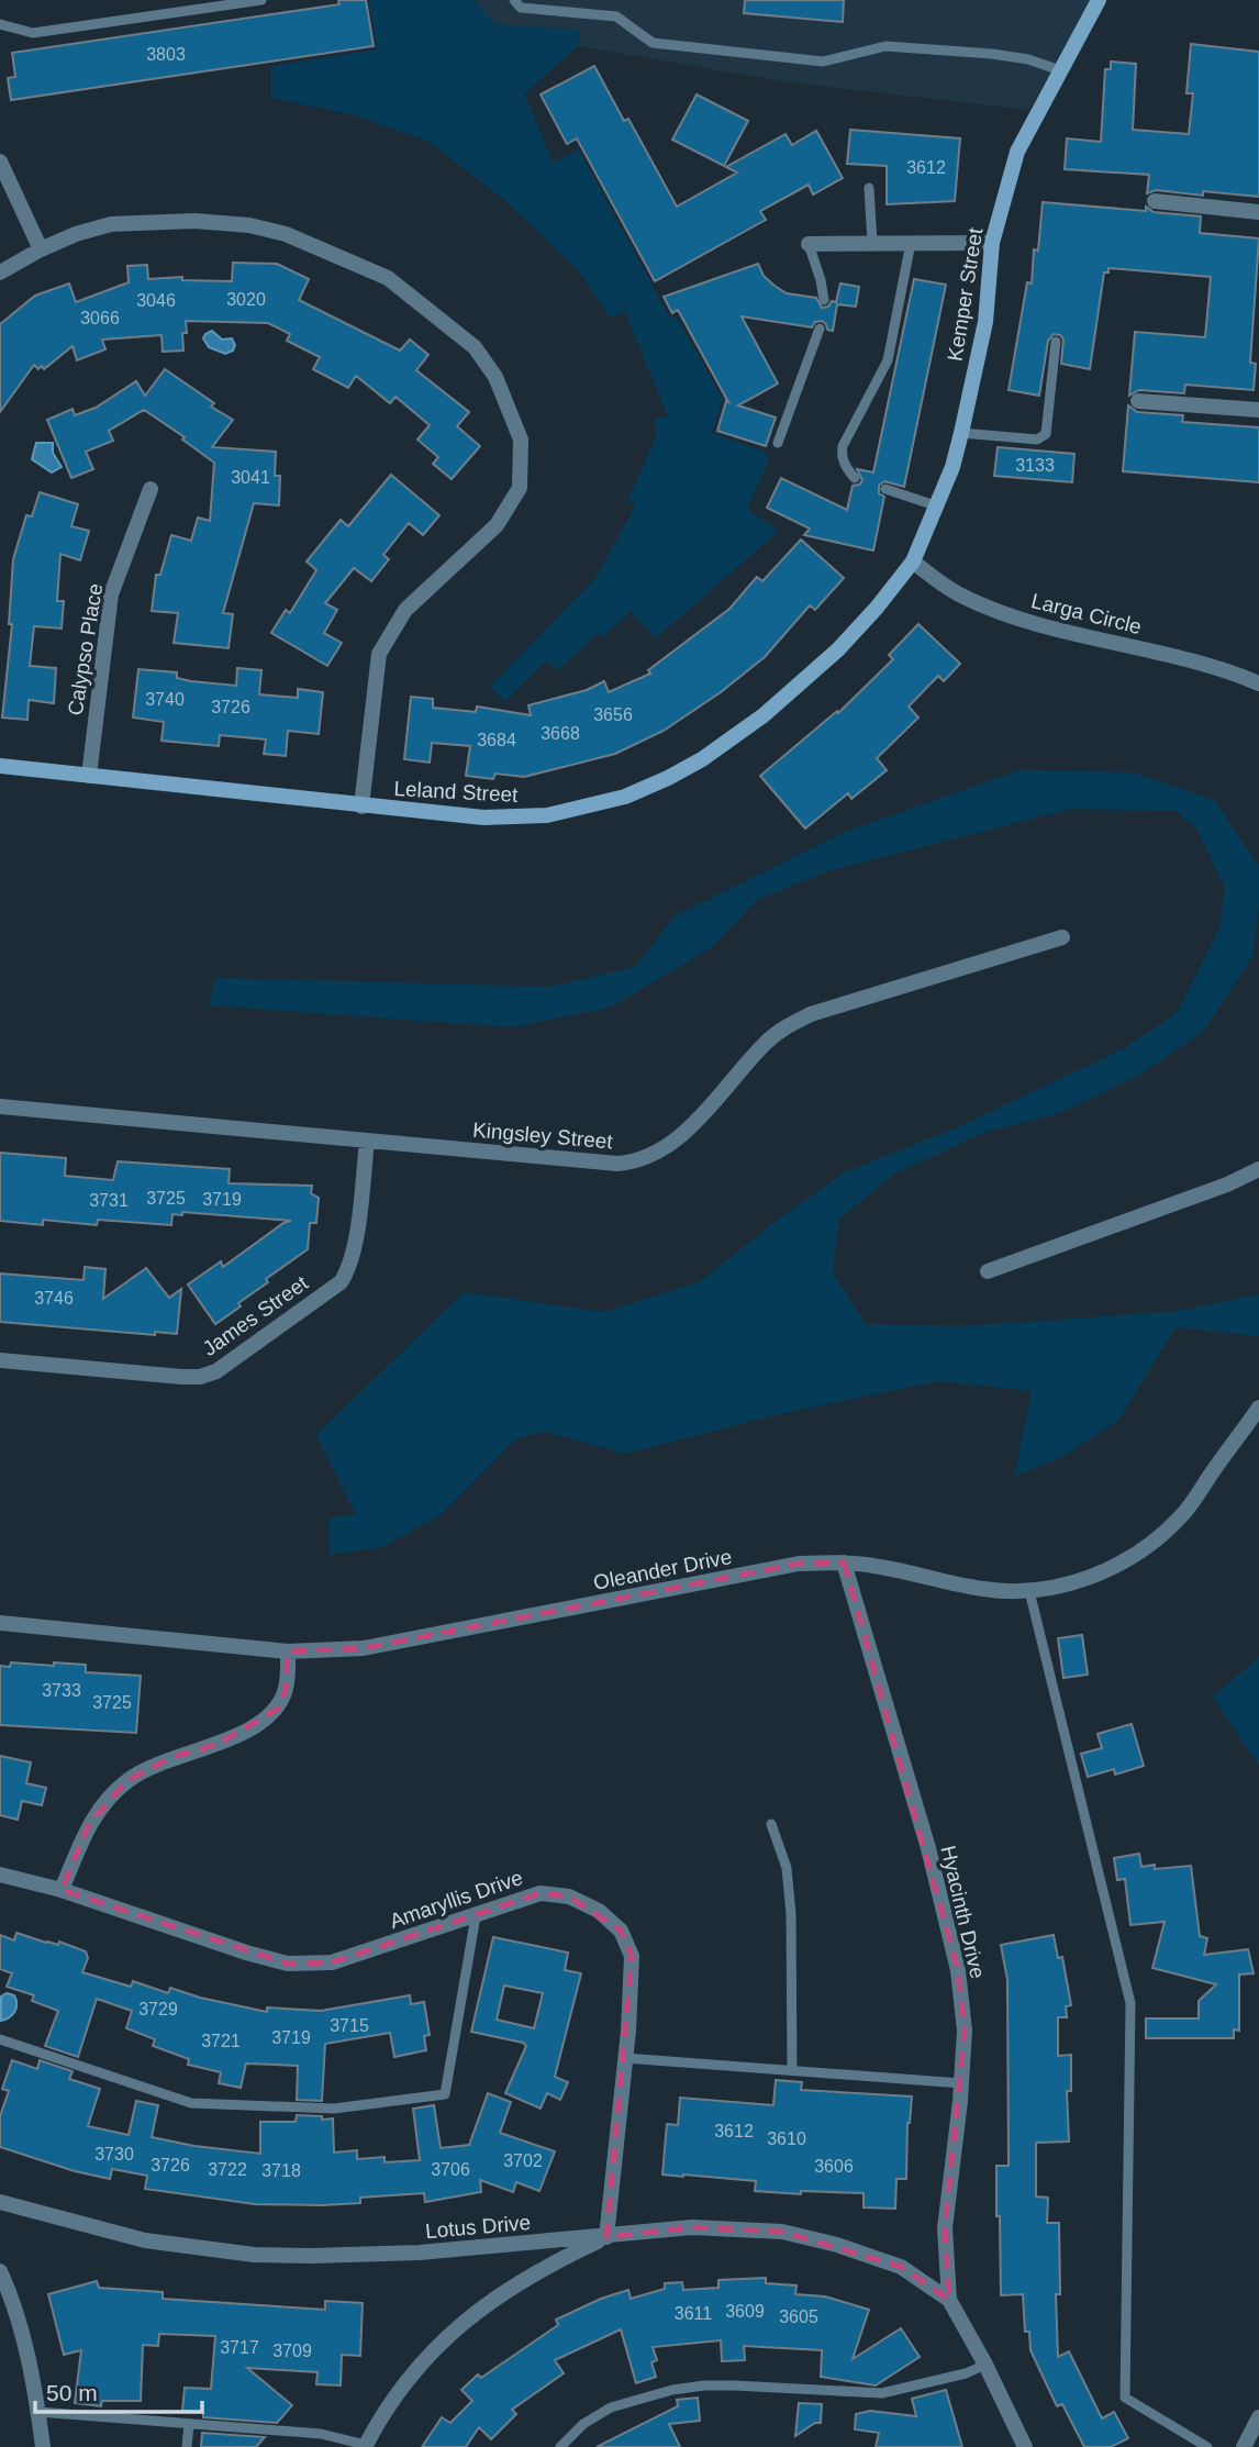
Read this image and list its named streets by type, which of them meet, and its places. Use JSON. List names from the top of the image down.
{
  "streets": {
    "street": [
      "Kemper Street",
      "Larga Circle",
      "Calypso Place",
      "Leland Street",
      "Kingsley Street",
      "James Street",
      "Oleander Drive",
      "Amaryllis Drive",
      "Hyacinth Drive",
      "Lotus Drive"
    ]
  },
  "crossings": [
    ["Kemper Street", "Larga Circle"],
    ["Kemper Street", "Leland Street"],
    ["Larga Circle", "Leland Street"],
    ["Calypso Place", "Leland Street"],
    ["Kingsley Street", "James Street"],
    ["Oleander Drive", "Hyacinth Drive"],
    ["Amaryllis Drive", "Lotus Drive"],
    ["Hyacinth Drive", "Lotus Drive"]
  ],
  "house_numbers": [
    "3803",
    "3612",
    "3020",
    "3046",
    "3066",
    "3133",
    "3041",
    "3740",
    "3726",
    "3656",
    "3668",
    "3684",
    "3725",
    "3719",
    "3731",
    "3746",
    "3733",
    "3725",
    "3729",
    "3715",
    "3719",
    "3721",
    "3612",
    "3610",
    "3730",
    "3702",
    "3726",
    "3606",
    "3722",
    "3706",
    "3718",
    "3609",
    "3611",
    "3605",
    "3717",
    "3709"
  ],
  "scale_bar": "50 m"
}
